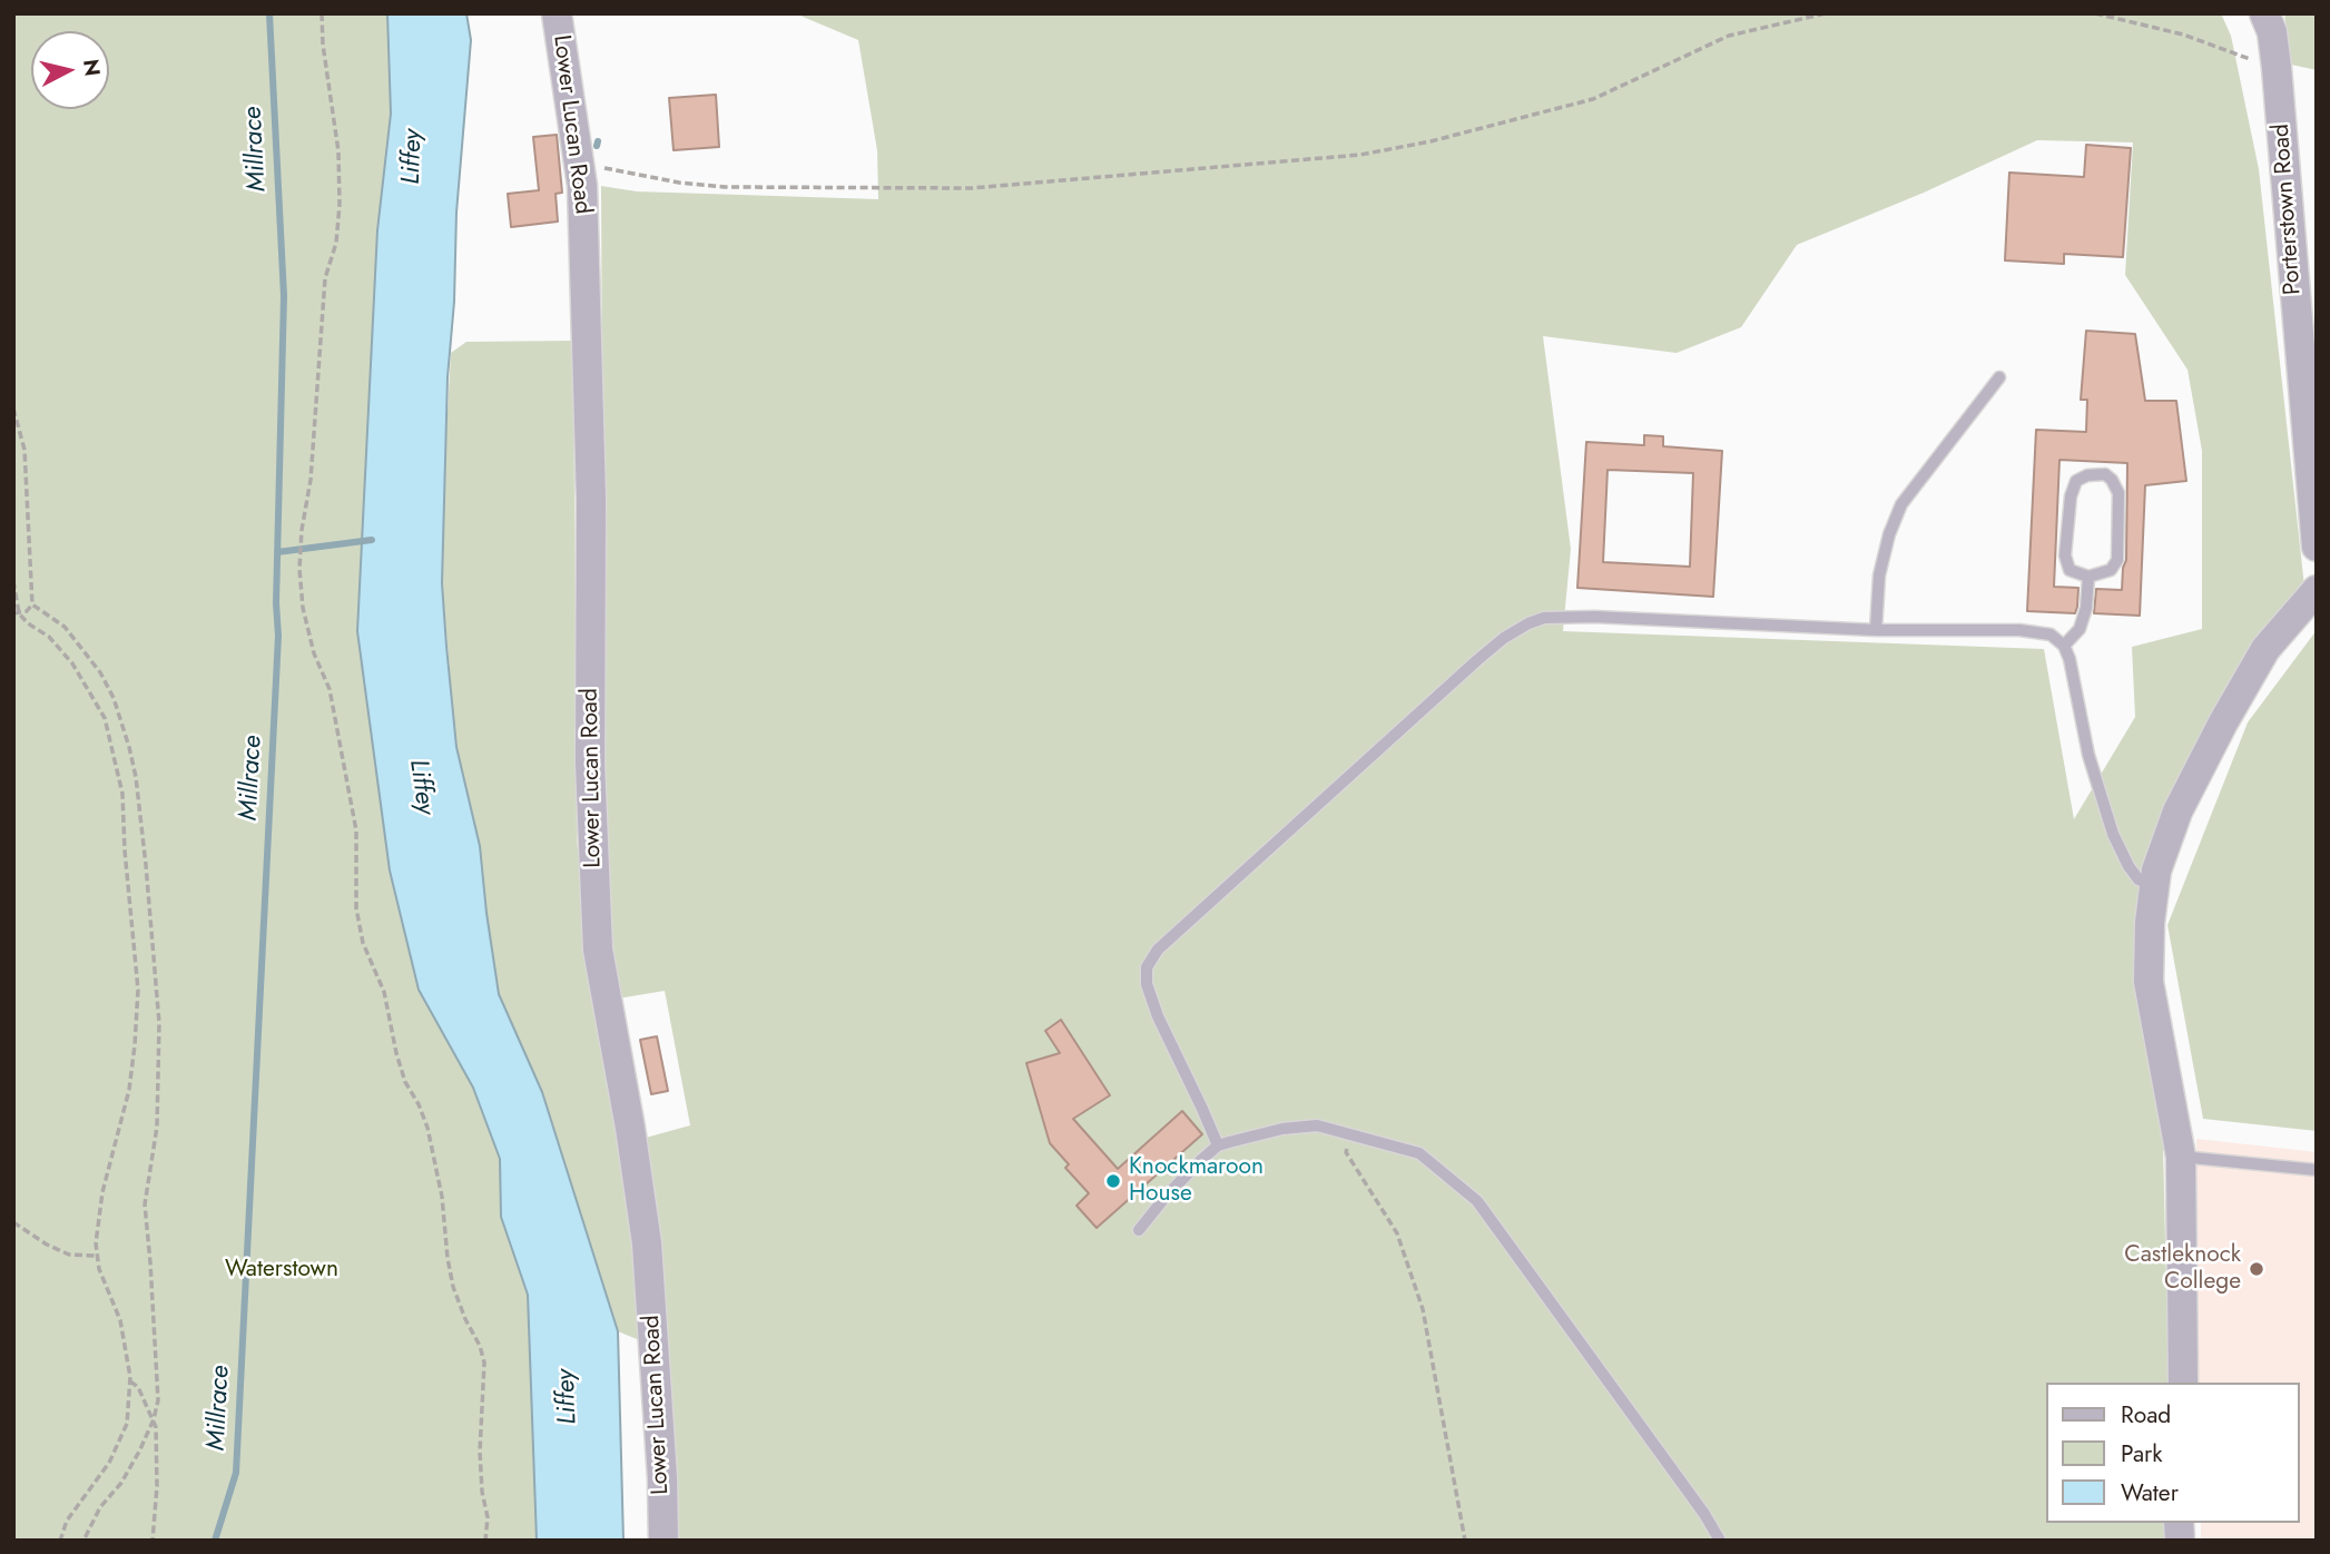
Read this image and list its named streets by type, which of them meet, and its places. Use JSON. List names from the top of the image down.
{
  "streets": {
    "street": ["Lower Lucan Road", "Porterstown Road"]
  },
  "water": ["Millrace", "Liffey"],
  "parks": ["Waterstown"],
  "places": ["Knockmaroon House", "Castleknock College"],
  "legend": ["Road", "Park", "Water"],
  "north": "right"
}
